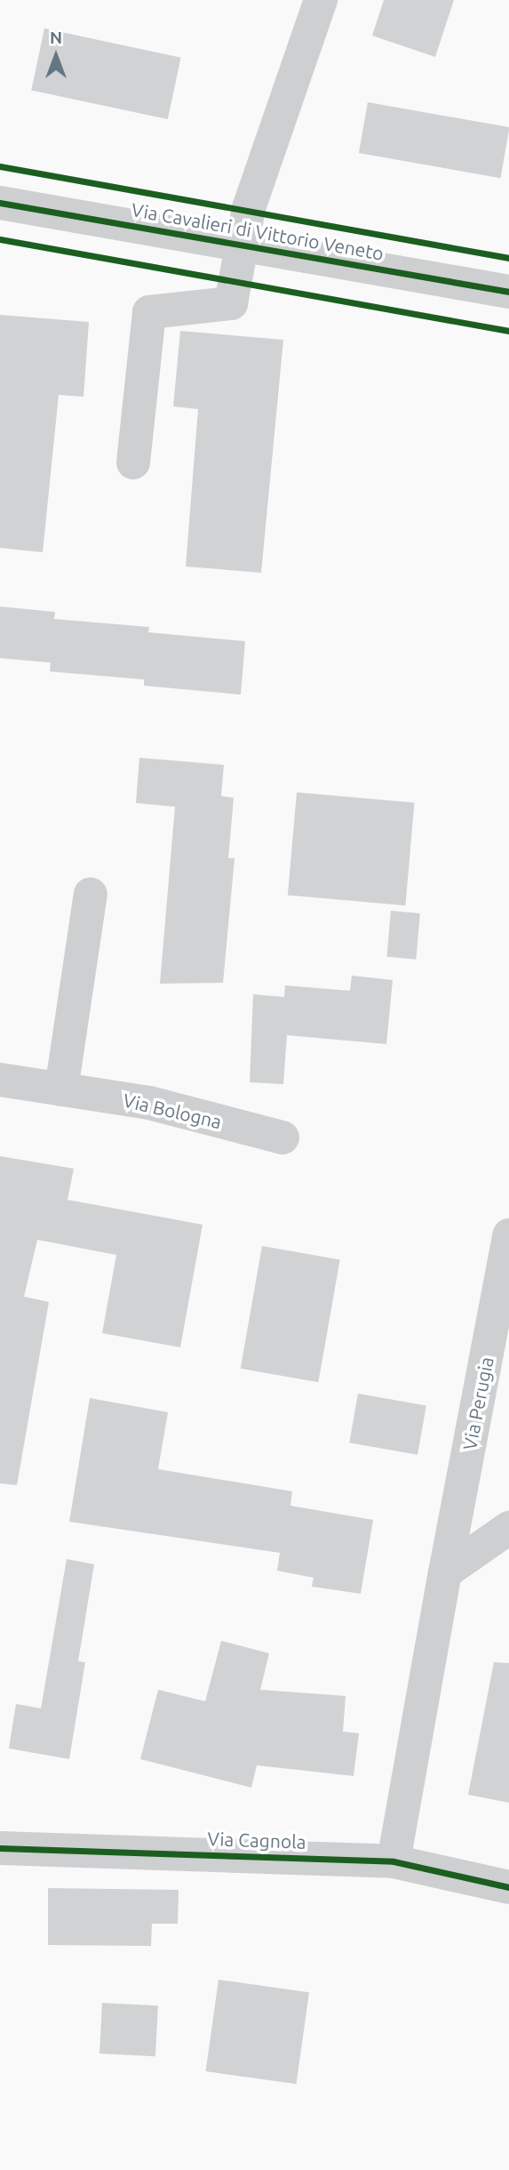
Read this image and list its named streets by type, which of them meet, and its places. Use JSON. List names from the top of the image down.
{
  "streets": {
    "street": [
      "Via Cavalieri di Vittorio Veneto",
      "Via Bologna",
      "Via Perugia",
      "Via Cagnola"
    ]
  },
  "crossings": [
    ["Via Perugia", "Via Cagnola"]
  ],
  "north": "top"
}
